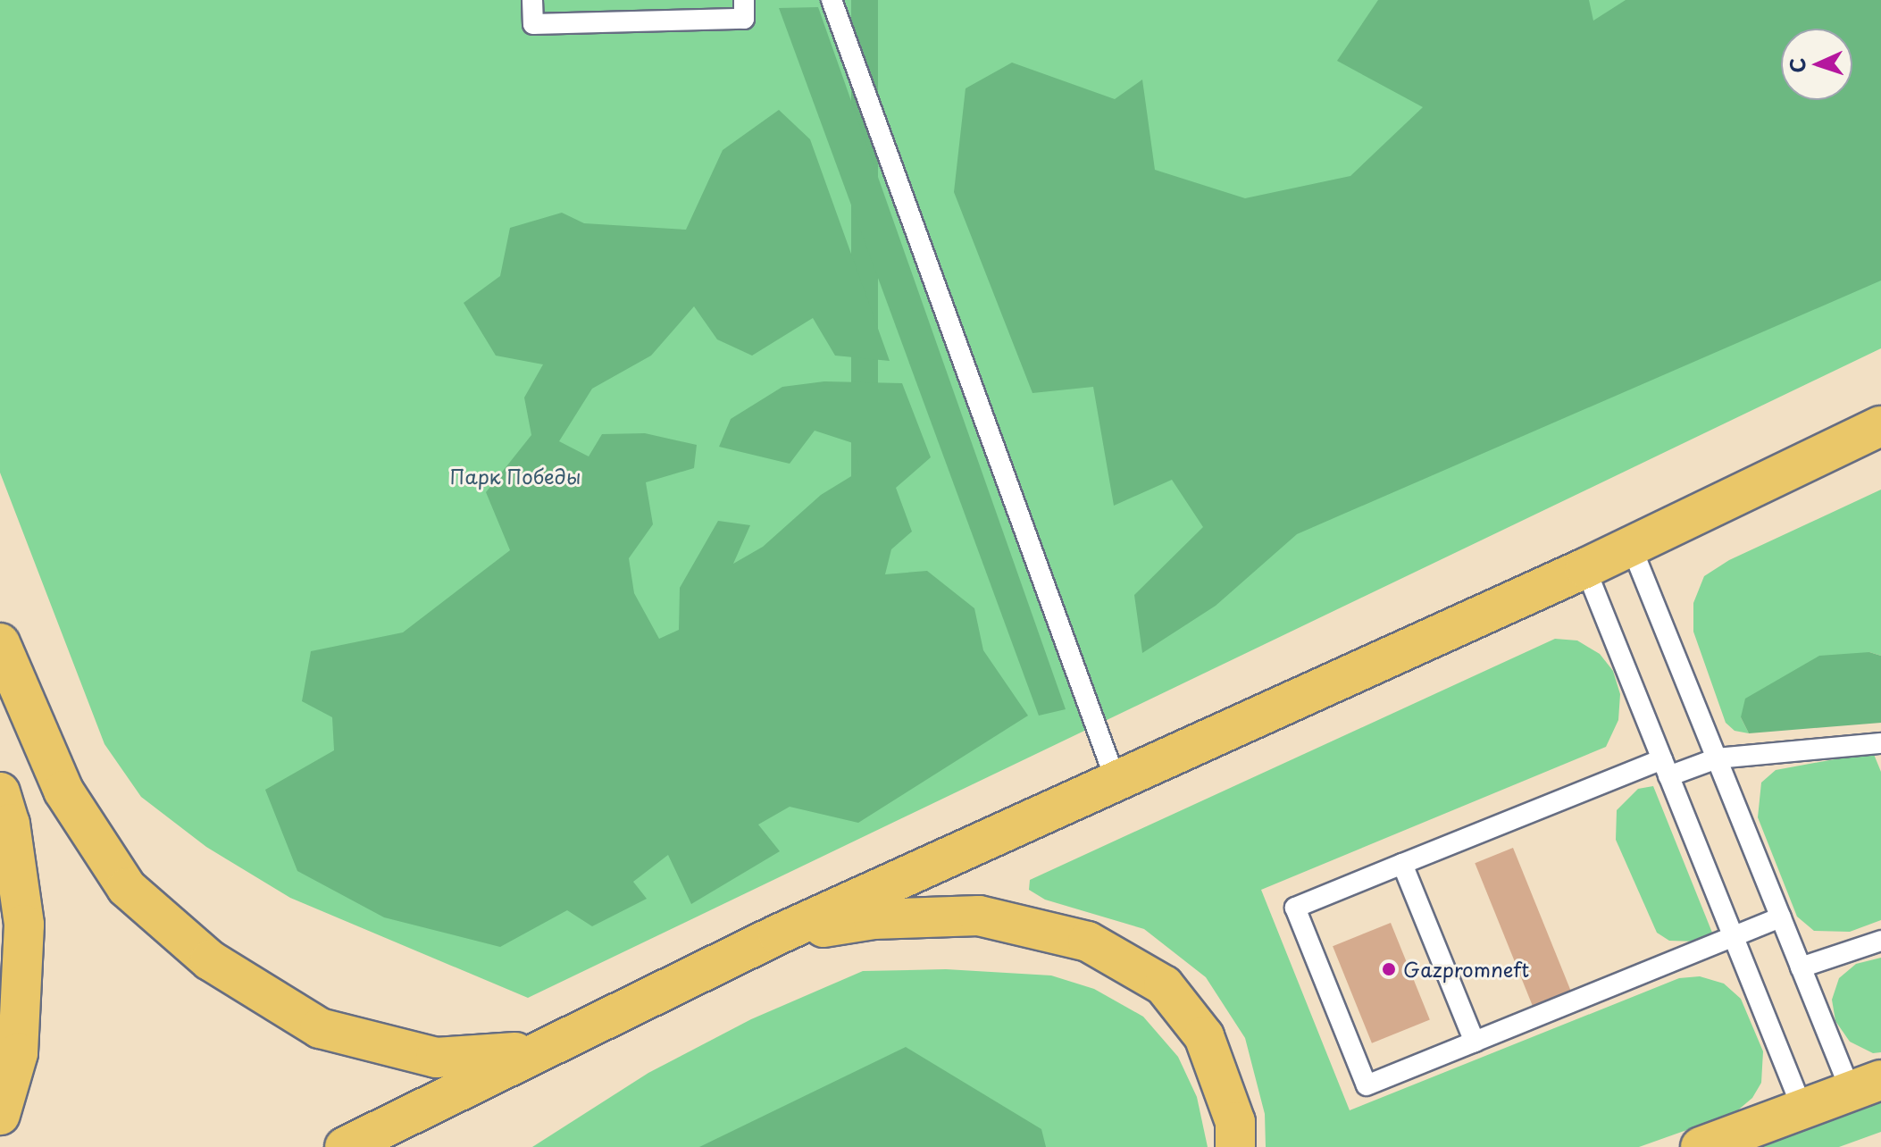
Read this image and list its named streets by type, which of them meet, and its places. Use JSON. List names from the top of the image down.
{
  "parks": ["Парк Победы"],
  "places": ["Gazpromneft"],
  "north": "left"
}
